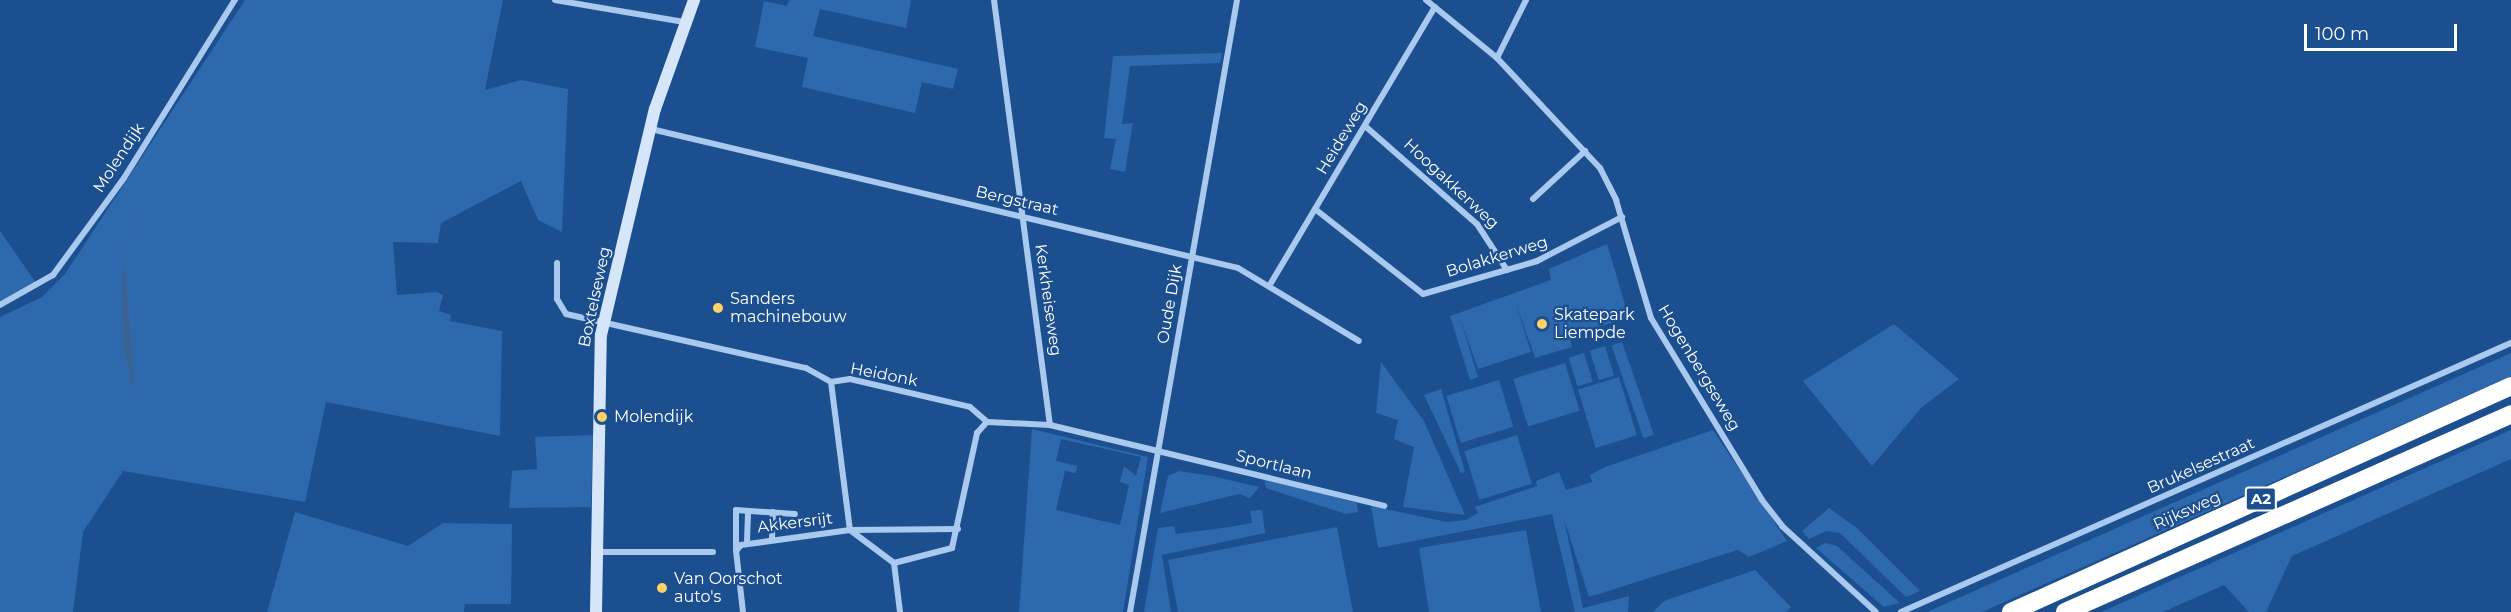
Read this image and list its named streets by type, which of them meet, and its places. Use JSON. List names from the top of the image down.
{
  "streets": {
    "highway": ["A2", "Rijksweg"],
    "street": [
      "Heideweg",
      "Molendijk",
      "Hoogakkerweg",
      "Bergstraat",
      "Bolakkerweg",
      "Boxtelseweg",
      "Kerkheiseweg",
      "Oude Dijk",
      "Hogenbergseweg",
      "Heidonk",
      "Sportlaan",
      "Brukelsestraat",
      "Akkersrijt"
    ]
  },
  "crossings": [
    ["Heideweg", "Hoogakkerweg"],
    ["Heideweg", "Bergstraat"],
    ["Heideweg", "Bolakkerweg"],
    ["Heideweg", "Hogenbergseweg"],
    ["Hoogakkerweg", "Bolakkerweg"],
    ["Bergstraat", "Boxtelseweg"],
    ["Bergstraat", "Kerkheiseweg"],
    ["Bergstraat", "Oude Dijk"],
    ["Bolakkerweg", "Hogenbergseweg"],
    ["Boxtelseweg", "Heidonk"],
    ["Oude Dijk", "Sportlaan"]
  ],
  "places": [
    "Sanders machinebouw",
    "Skatepark Liempde",
    "Molendijk",
    "Van Oorschot auto's"
  ],
  "scale_bar": "100 m"
}
